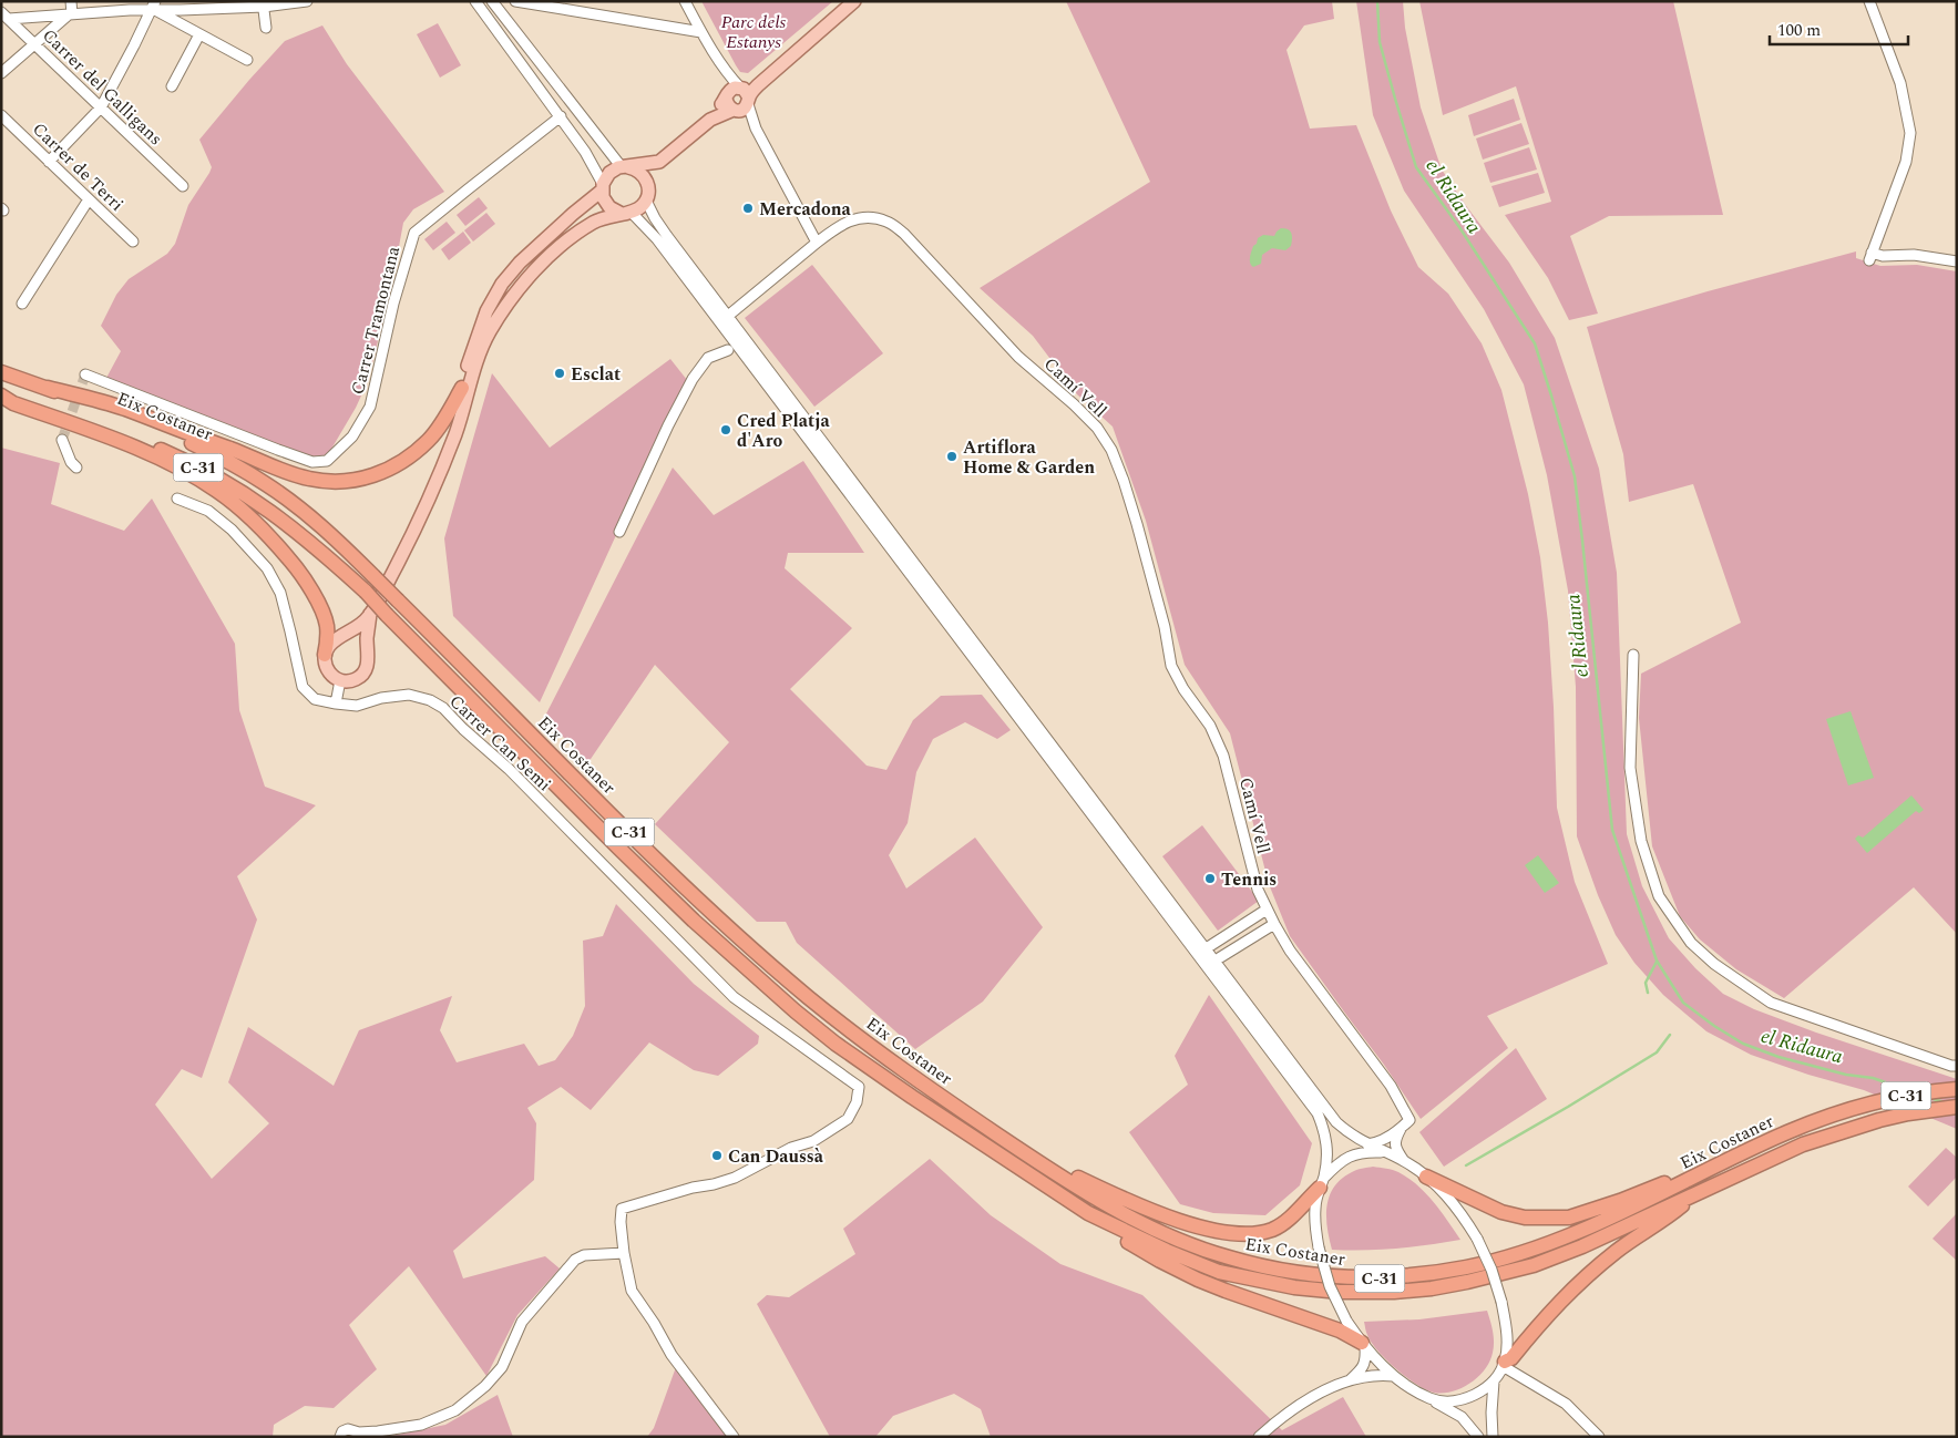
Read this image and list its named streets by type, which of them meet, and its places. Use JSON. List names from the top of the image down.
{
  "streets": {
    "highway": ["Eix Costaner", "C-31"],
    "street": [
      "Carrer del Galligans",
      "Carrer de Terri",
      "Carrer Tramontana",
      "Camí Vell",
      "Carrer Can Semi"
    ]
  },
  "crossings": [
    ["Eix Costaner", "C-31"]
  ],
  "water": ["el Ridaura"],
  "parks": ["Parc dels Estanys"],
  "places": [
    "Mercadona",
    "Esclat",
    "Cred Platja d'Aro",
    "Artiflora Home & Garden",
    "Tennis",
    "Can Daussà"
  ],
  "scale_bar": "100 m"
}
